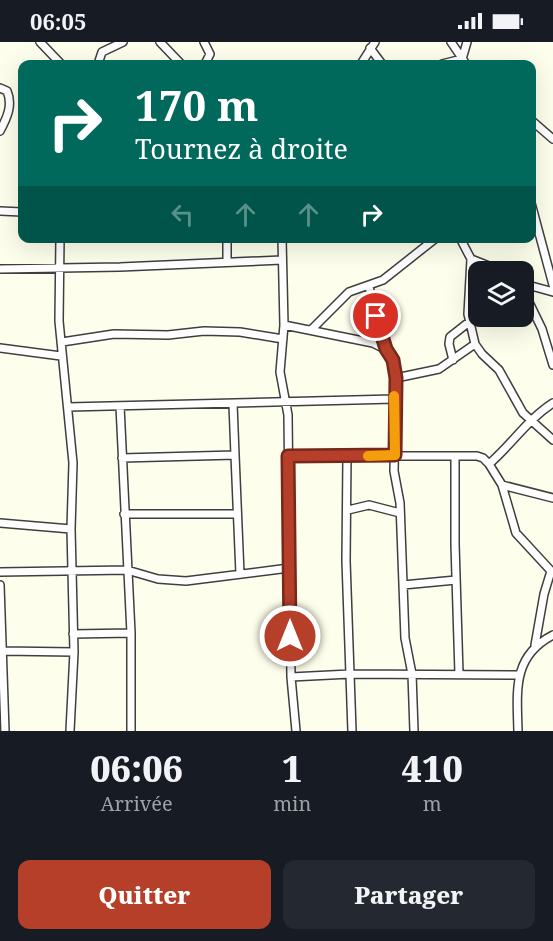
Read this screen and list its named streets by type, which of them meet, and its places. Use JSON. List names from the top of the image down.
{
  "page": {
    "status": "06:05",
    "turn": ["170 m", "Tournez à droite"],
    "eta": [
      "06:06",
      "Arrivée",
      "1",
      "min",
      "410",
      "m"
    ],
    "buttons": ["Quitter", "Partager"]
  }
}
